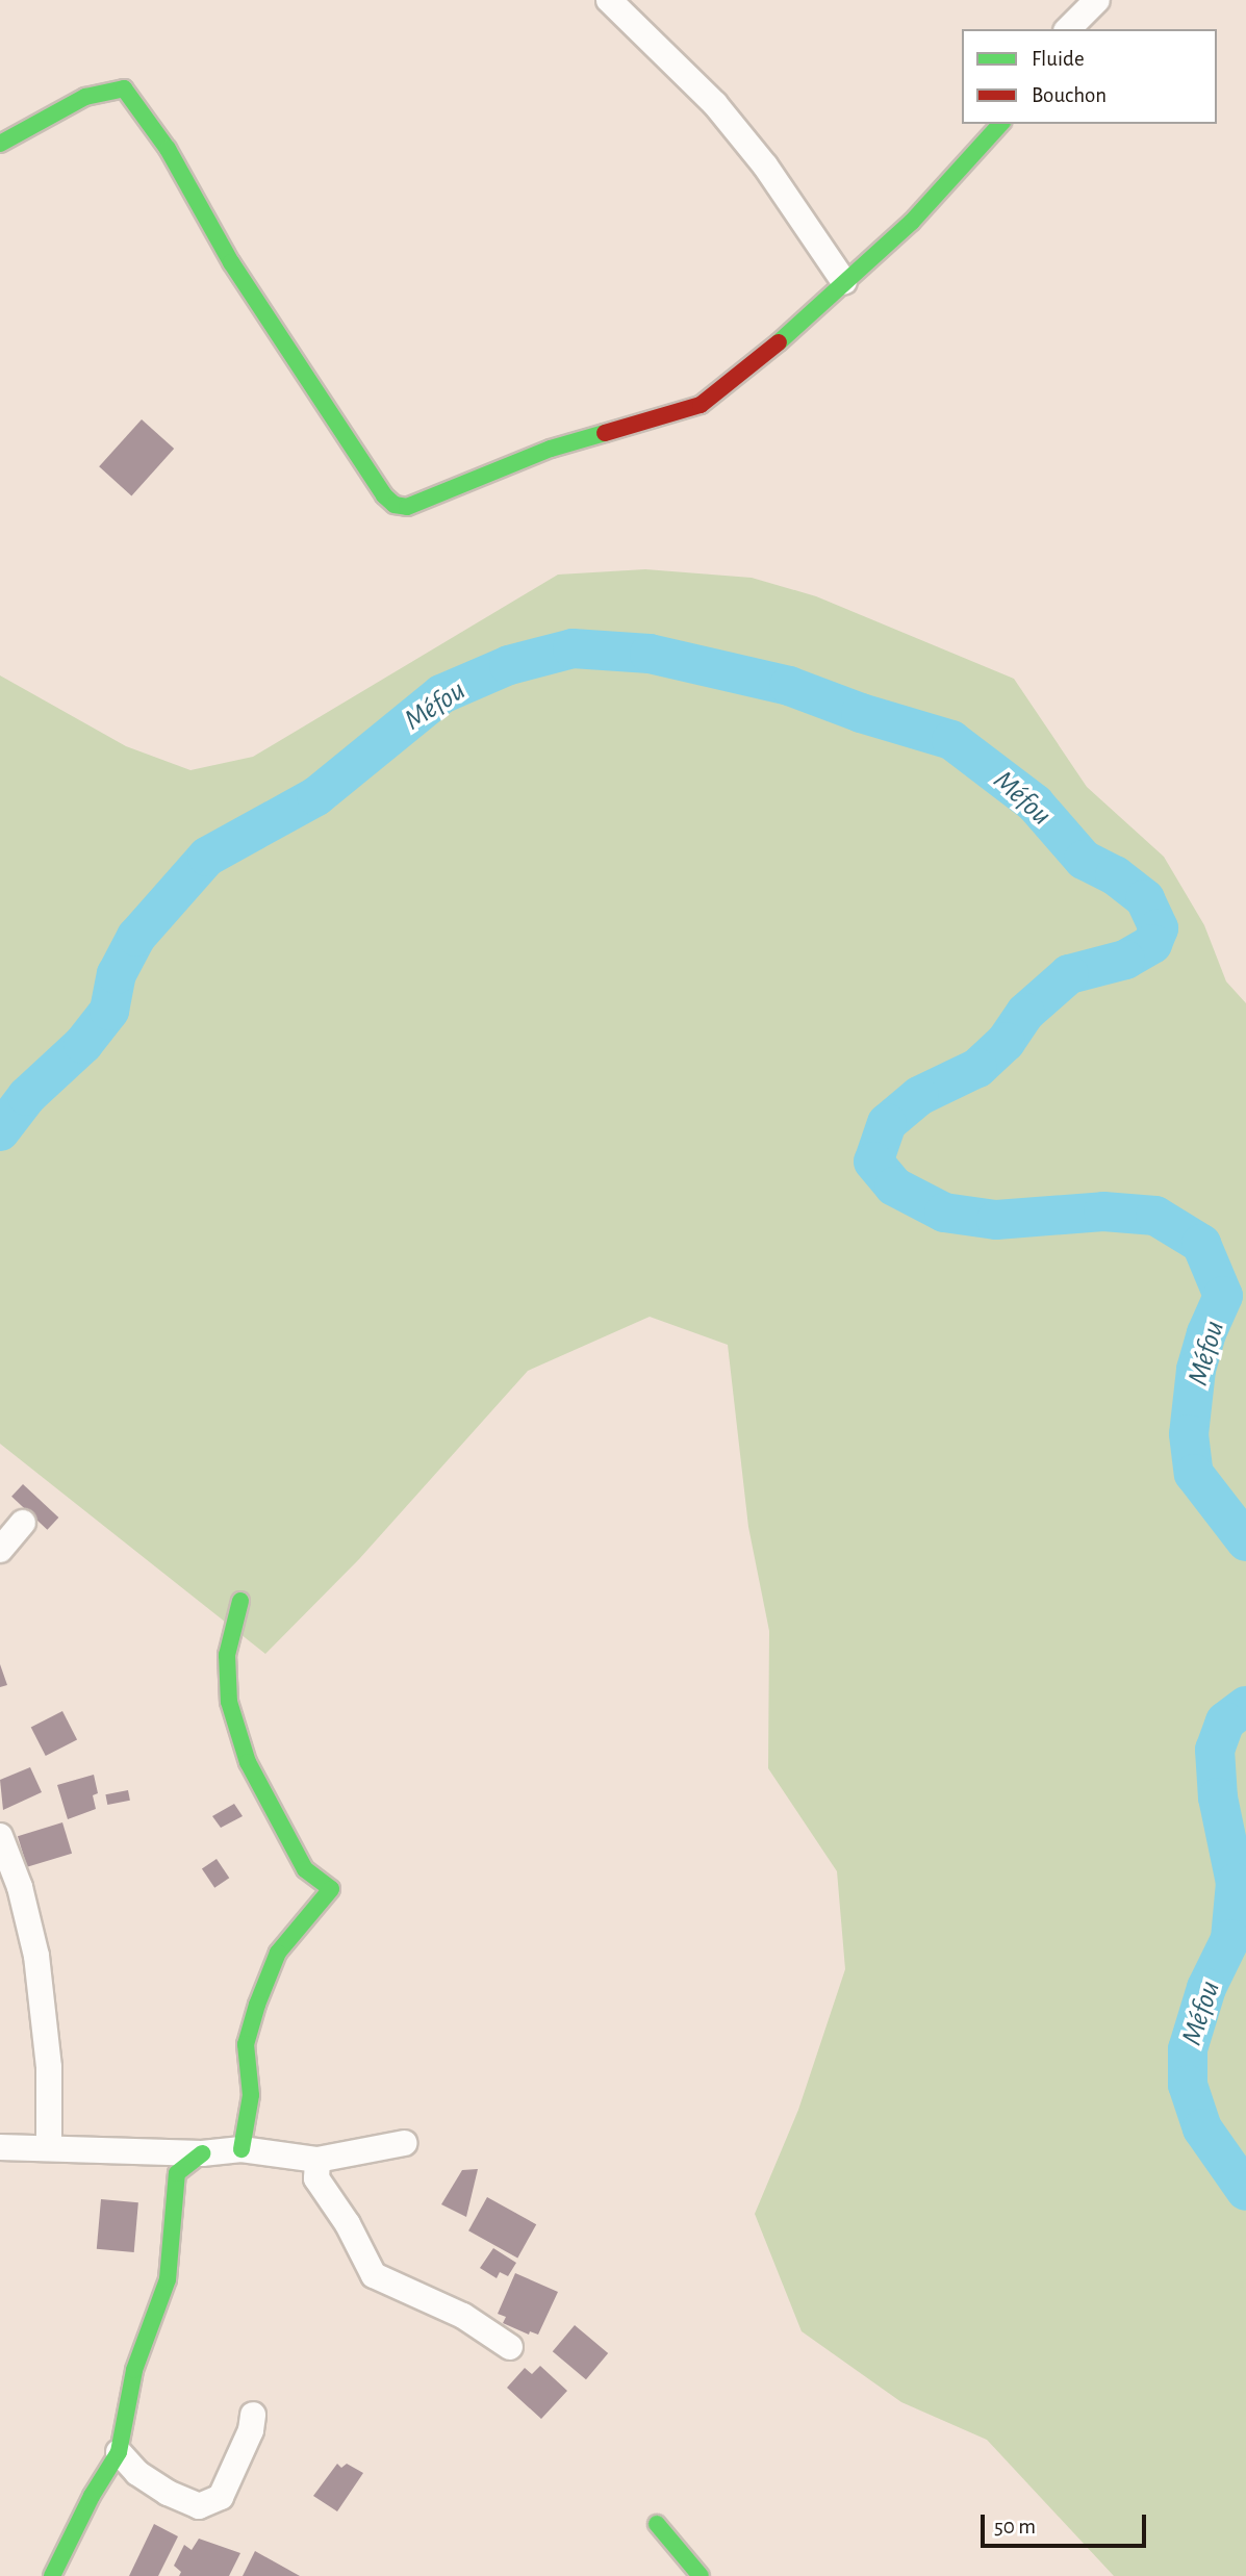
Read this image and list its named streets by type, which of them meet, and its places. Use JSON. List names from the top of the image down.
{
  "water": ["Méfou"],
  "legend": ["Fluide", "Bouchon"],
  "scale_bar": "50 m"
}
